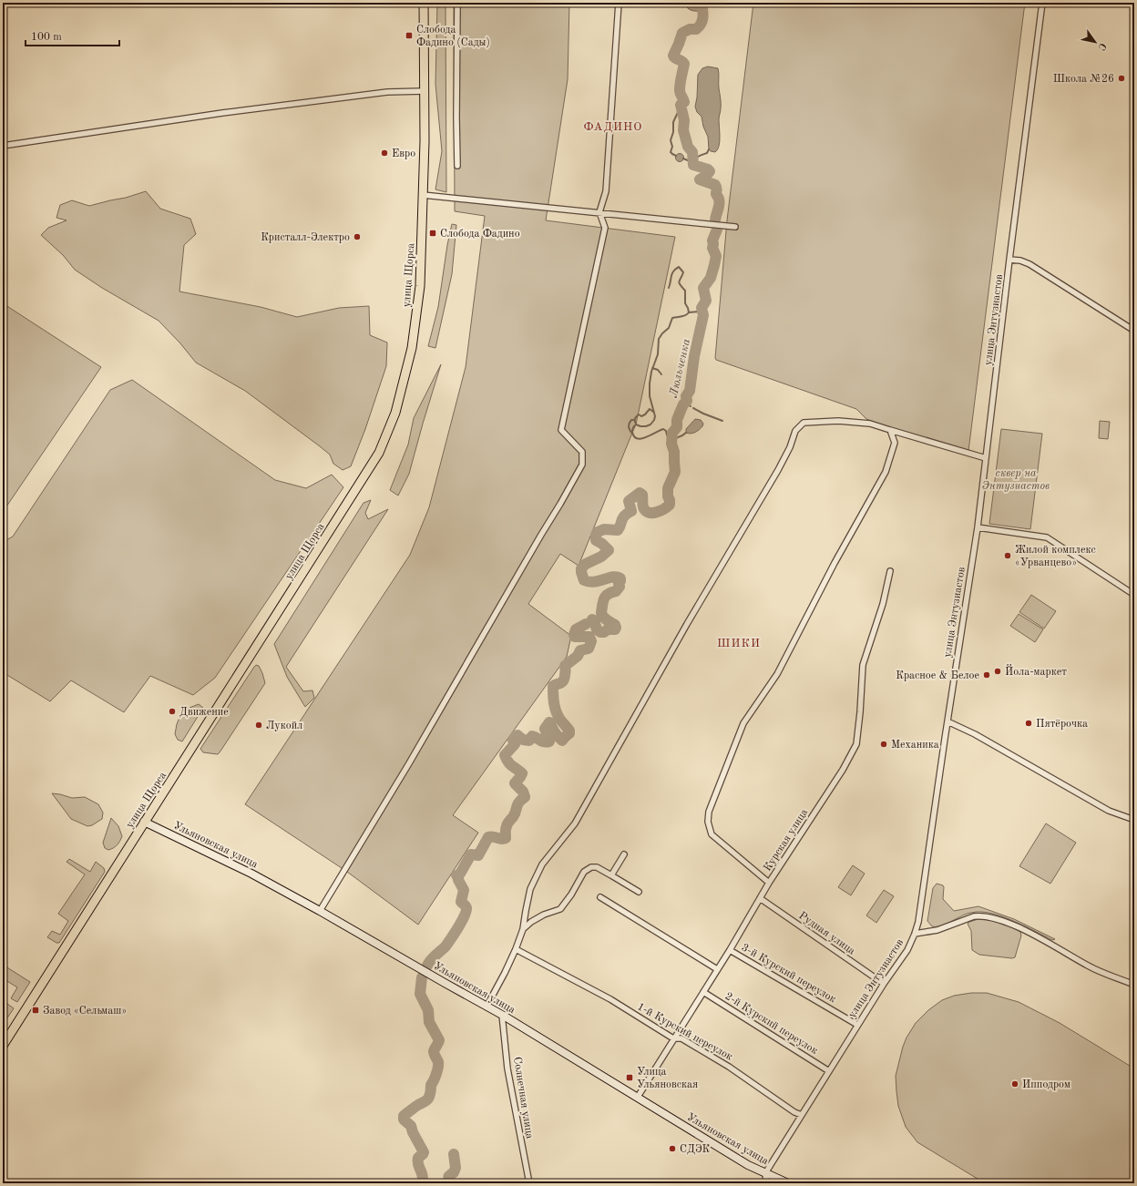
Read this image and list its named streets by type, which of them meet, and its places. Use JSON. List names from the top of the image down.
{
  "streets": {
    "main road": ["улица Щорса", "Ульяновская улица"],
    "street": [
      "улица Энтузиастов",
      "Курская улица",
      "Рудная улица",
      "3-й Курский переулок",
      "2-й Курский переулок",
      "1-й Курский переулок",
      "Солнечная улица"
    ]
  },
  "crossings": [
    ["улица Щорса", "Ульяновская улица"],
    ["улица Энтузиастов", "Ульяновская улица"],
    ["улица Энтузиастов", "Рудная улица"],
    ["улица Энтузиастов", "3-й Курский переулок"],
    ["улица Энтузиастов", "2-й Курский переулок"],
    ["улица Энтузиастов", "1-й Курский переулок"],
    ["Курская улица", "Ульяновская улица"],
    ["Курская улица", "Рудная улица"],
    ["Курская улица", "3-й Курский переулок"],
    ["Курская улица", "2-й Курский переулок"],
    ["Курская улица", "1-й Курский переулок"],
    ["Ульяновская улица", "Солнечная улица"]
  ],
  "districts": ["ФАДИНО", "ШИКИ"],
  "water": ["Люльченка"],
  "parks": ["сквер на Энтузиастов"],
  "places": {
    "transit": [
      "Слобода Фадино (Сады)",
      "Слобода Фадино",
      "Завод «Сельмаш»",
      "Улица Ульяновская"
    ],
    "other": [
      "Школа №26",
      "Евро",
      "Кристалл-Электро",
      "Жилой комплекс «Урванцево»",
      "Йола-маркет",
      "Красное & Белое",
      "Движение",
      "Пятёрочка",
      "Лукойл",
      "Механика",
      "Ипподром",
      "СДЭК"
    ]
  },
  "scale_bar": "100 m",
  "north": "bottom right"
}
